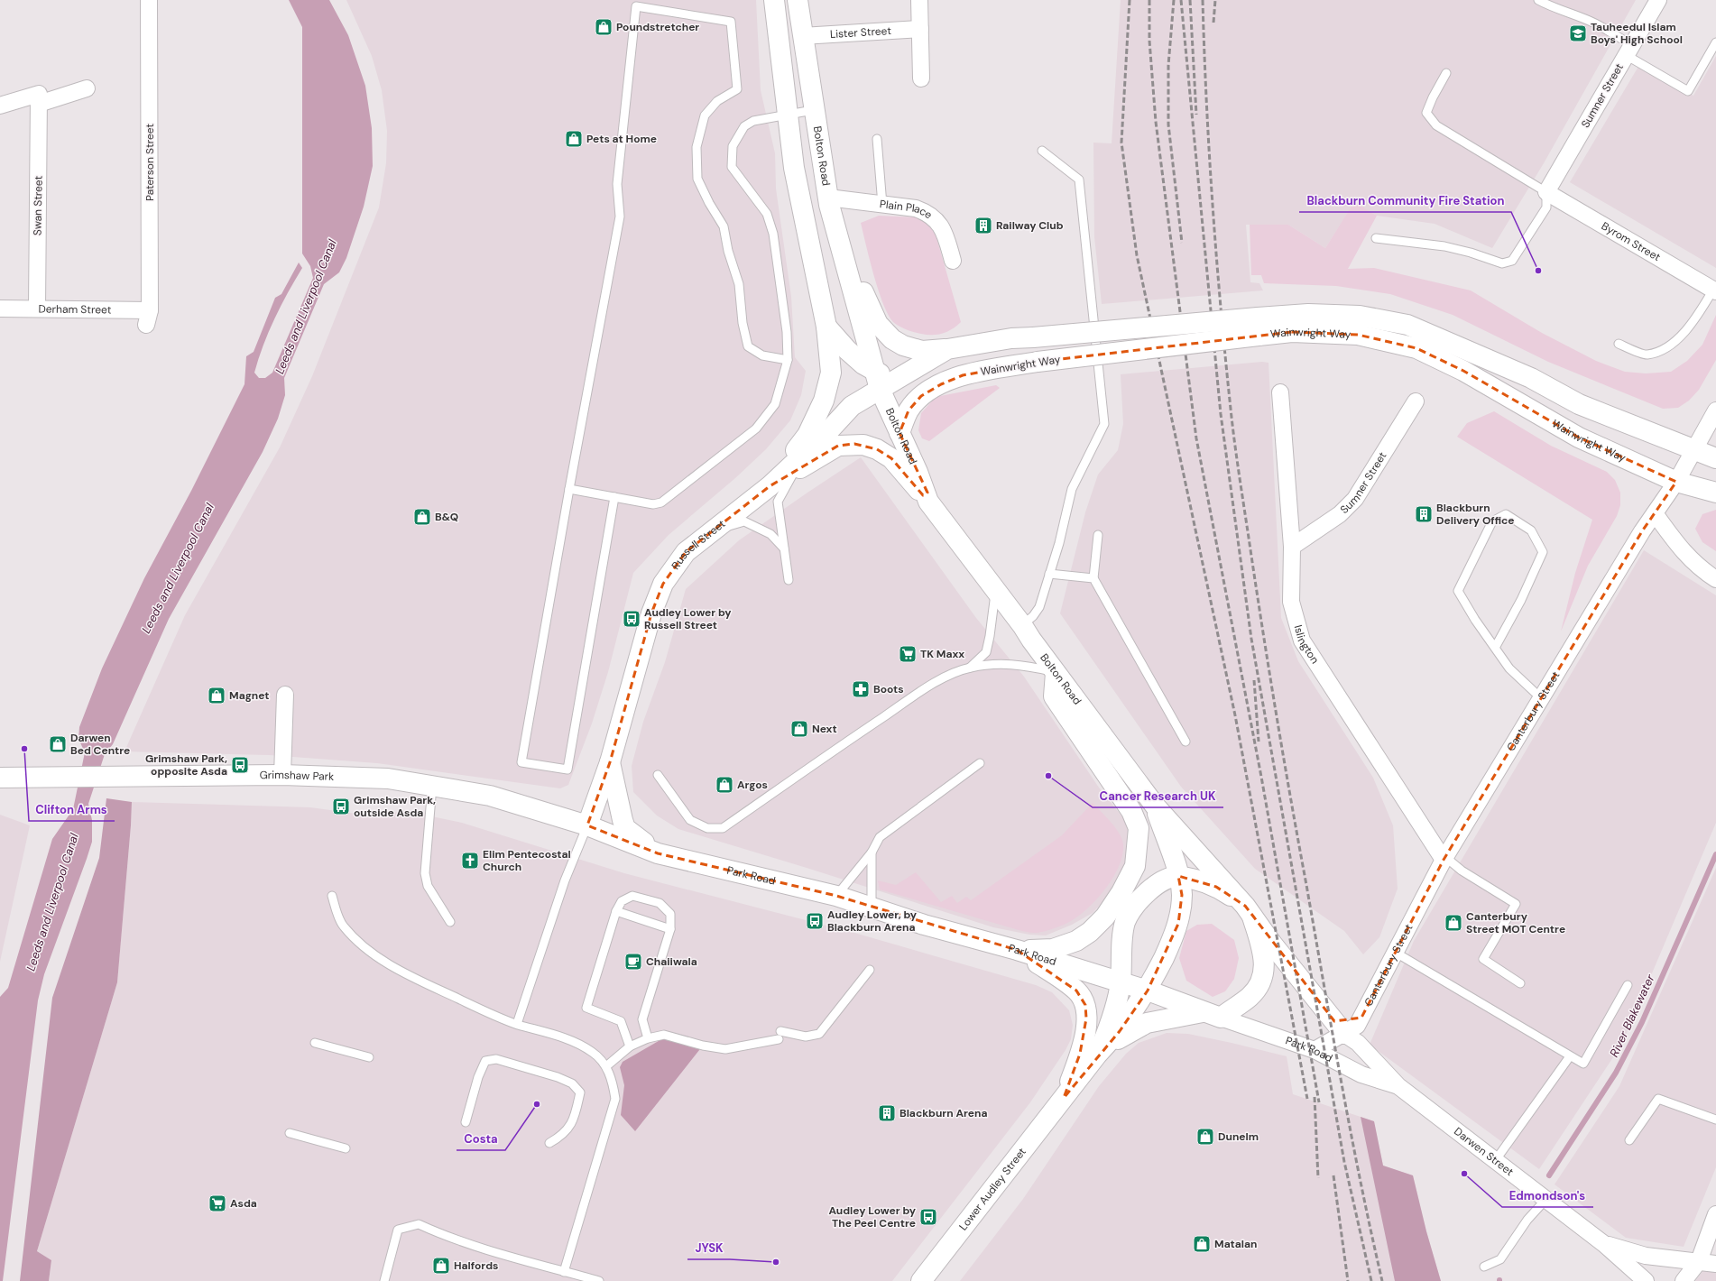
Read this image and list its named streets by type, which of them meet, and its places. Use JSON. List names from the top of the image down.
{
  "streets": {
    "highway": [
      "Bolton Road",
      "Wainwright Way",
      "Russell Street",
      "Grimshaw Park",
      "Park Road",
      "Lower Audley Street"
    ],
    "street": [
      "Lister Street",
      "Sumner Street",
      "Paterson Street",
      "Swan Street",
      "Plain Place",
      "Byrom Street",
      "Derham Street",
      "Islington",
      "Canterbury Street",
      "Darwen Street"
    ]
  },
  "crossings": [
    ["Lister Street", "Bolton Road"],
    ["Sumner Street", "Byrom Street"],
    ["Sumner Street", "Islington"],
    ["Bolton Road", "Plain Place"],
    ["Bolton Road", "Wainwright Way"],
    ["Bolton Road", "Russell Street"],
    ["Bolton Road", "Lower Audley Street"],
    ["Paterson Street", "Derham Street"],
    ["Swan Street", "Derham Street"],
    ["Wainwright Way", "Russell Street"],
    ["Wainwright Way", "Canterbury Street"],
    ["Russell Street", "Grimshaw Park"],
    ["Russell Street", "Park Road"],
    ["Islington", "Canterbury Street"],
    ["Grimshaw Park", "Park Road"],
    ["Park Road", "Darwen Street"],
    ["Park Road", "Lower Audley Street"]
  ],
  "water": ["Leeds and Liverpool Canal", "River Blakewater"],
  "places": {
    "shop": [
      "Poundstretcher",
      "Pets at Home",
      "B&Q",
      "Magnet",
      "Next",
      "Darwen Bed Centre",
      "Argos",
      "Canterbury Street MOT Centre",
      "Dunelm",
      "Matalan",
      "Halfords"
    ],
    "school or university": ["Tauheedul Islam Boys' High School"],
    "building": ["Railway Club", "Blackburn Delivery Office", "Blackburn Arena"],
    "other": [
      "Blackburn Community Fire Station",
      "Clifton Arms",
      "Cancer Research UK",
      "Costa",
      "Edmondson's",
      "JYSK"
    ],
    "bus stop": [
      "Audley Lower by Russell Street",
      "Grimshaw Park, opposite Asda",
      "Grimshaw Park, outside Asda",
      "Audley Lower, by Blackburn Arena",
      "Audley Lower by The Peel Centre"
    ],
    "supermarket": ["TK Maxx", "Asda"],
    "pharmacy": ["Boots"],
    "church": ["Elim Pentecostal Church"],
    "cafe": ["Chaiiwala"]
  }
}
